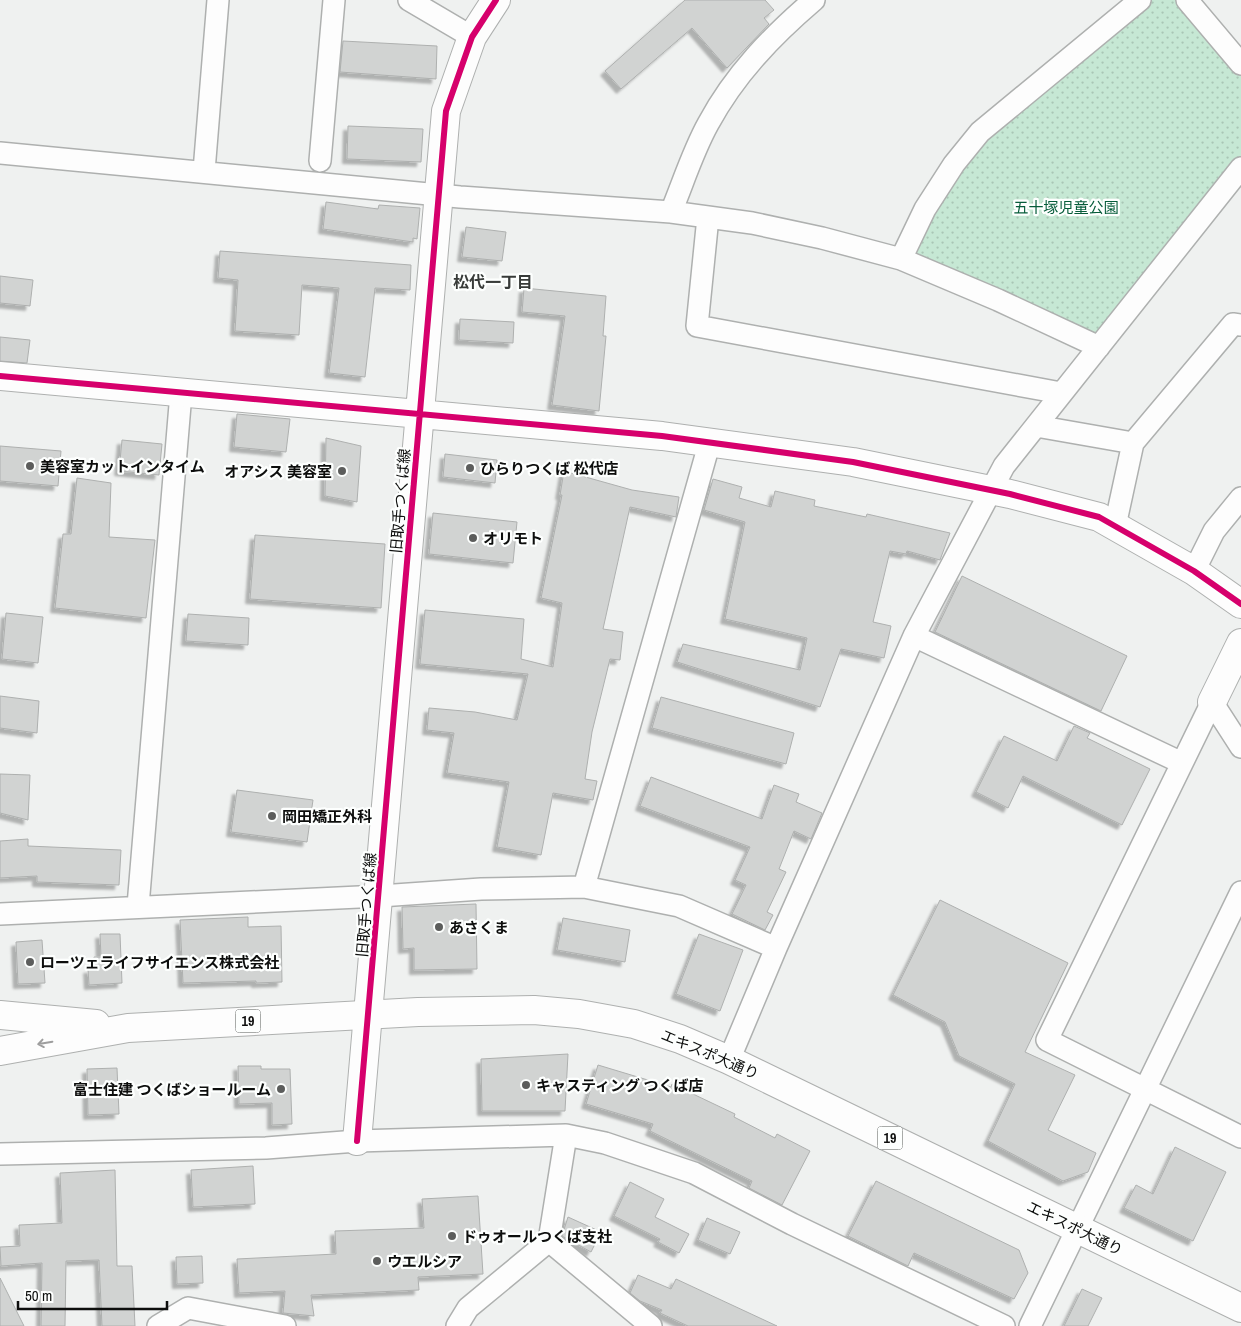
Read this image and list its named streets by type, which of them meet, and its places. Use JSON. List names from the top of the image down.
{
  "streets": {
    "street": ["旧取手つくば線", "19", "エキスポ大通り"]
  },
  "crossings": [
    ["旧取手つくば線", "エキスポ大通り"]
  ],
  "districts": ["松代一丁目"],
  "parks": ["五十塚児童公園"],
  "places": [
    "美容室カットインタイム",
    "ひらりつくば 松代店",
    "オアシス 美容室",
    "オリモト",
    "岡田矯正外科",
    "あさくま",
    "ローツェライフサイエンス株式会社",
    "キャスティング つくば店",
    "富士住建 つくばショールーム",
    "ドゥオールつくば支社",
    "ウエルシア"
  ],
  "scale_bar": "50 m"
}
